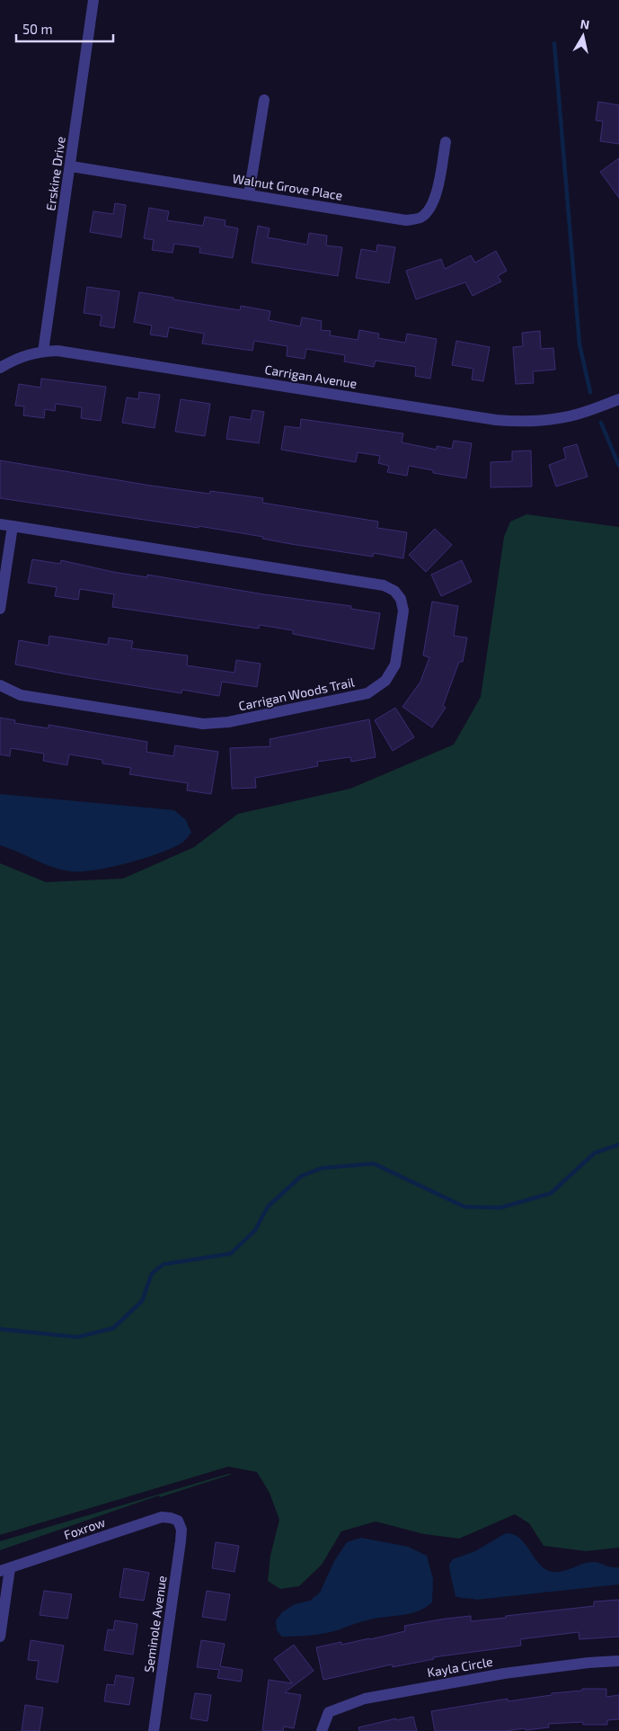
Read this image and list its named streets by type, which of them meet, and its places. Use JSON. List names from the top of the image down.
{
  "streets": {
    "street": [
      "Erskine Drive",
      "Walnut Grove Place",
      "Carrigan Avenue",
      "Carrigan Woods Trail",
      "Foxrow",
      "Seminole Avenue",
      "Kayla Circle"
    ]
  },
  "crossings": [
    ["Erskine Drive", "Walnut Grove Place"],
    ["Erskine Drive", "Carrigan Avenue"],
    ["Foxrow", "Seminole Avenue"]
  ],
  "scale_bar": "50 m",
  "north": "top"
}
